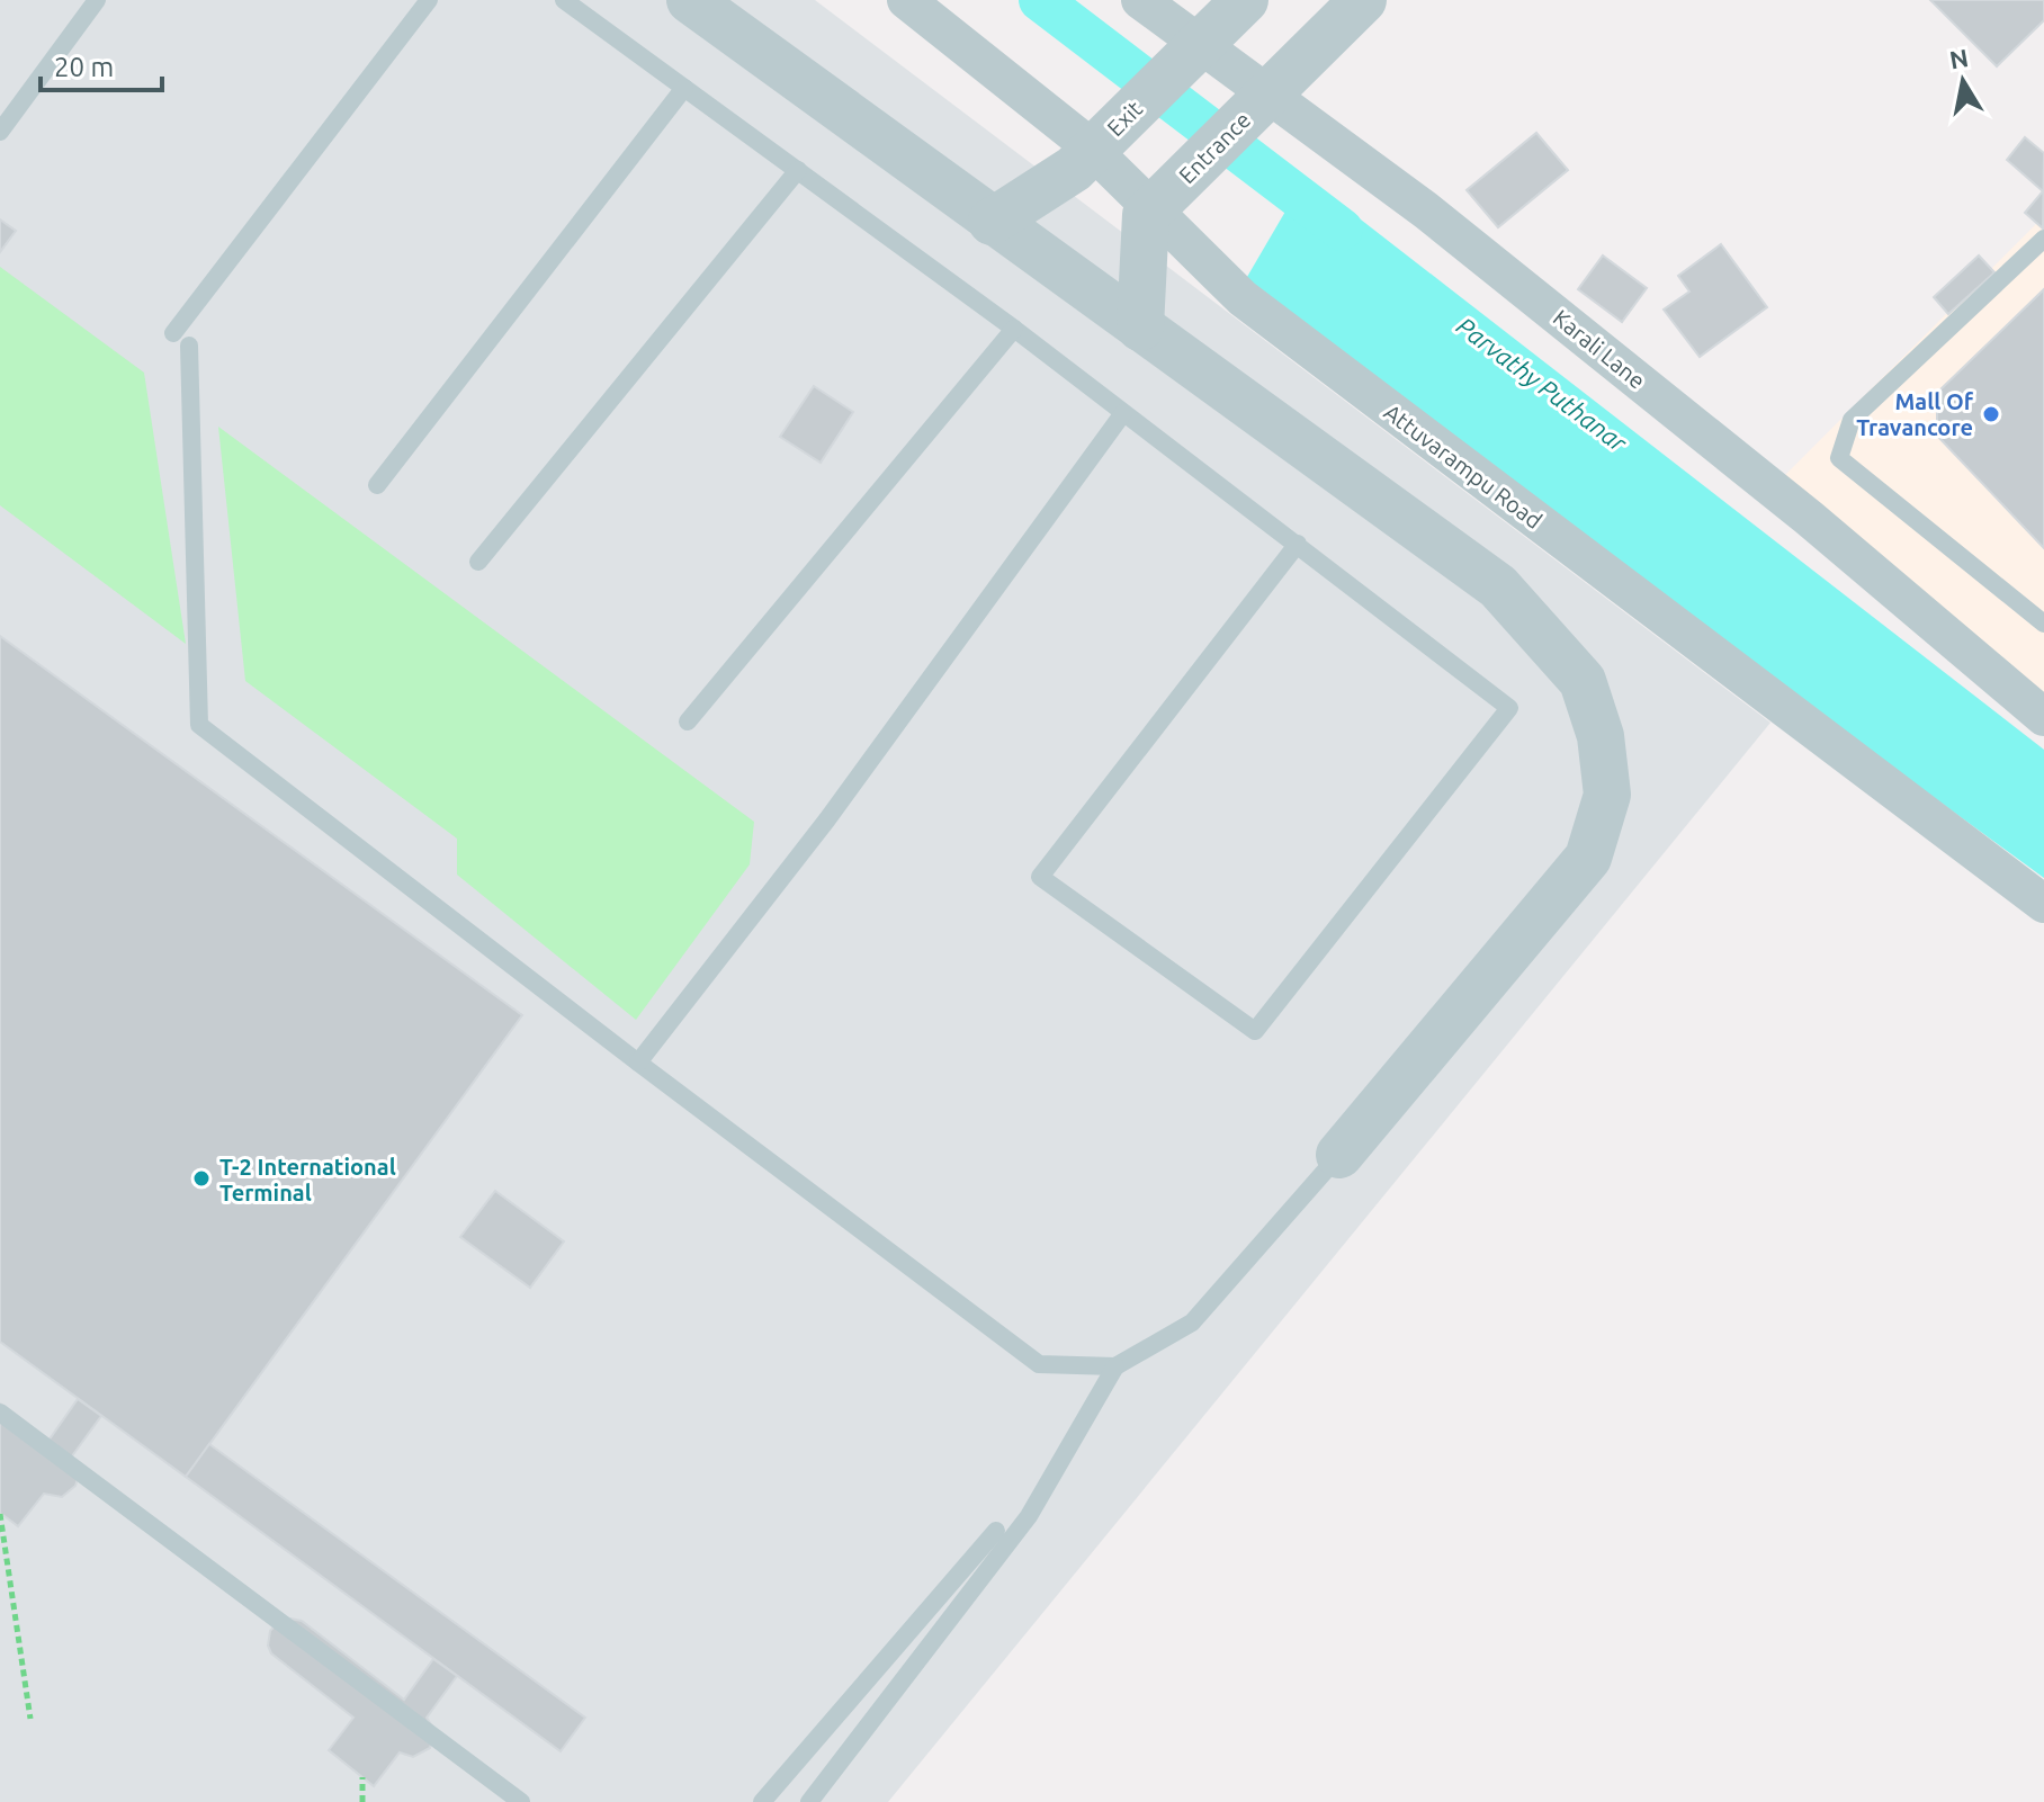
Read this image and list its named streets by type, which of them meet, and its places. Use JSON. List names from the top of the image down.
{
  "streets": {
    "street": [
      "Exit",
      "Entrance",
      "Karali Lane",
      "Attuvarampu Road"
    ]
  },
  "water": ["Parvathy Puthanar"],
  "places": ["Mall Of Travancore", "T-2 International Terminal"],
  "scale_bar": "20 m",
  "north": "top"
}
